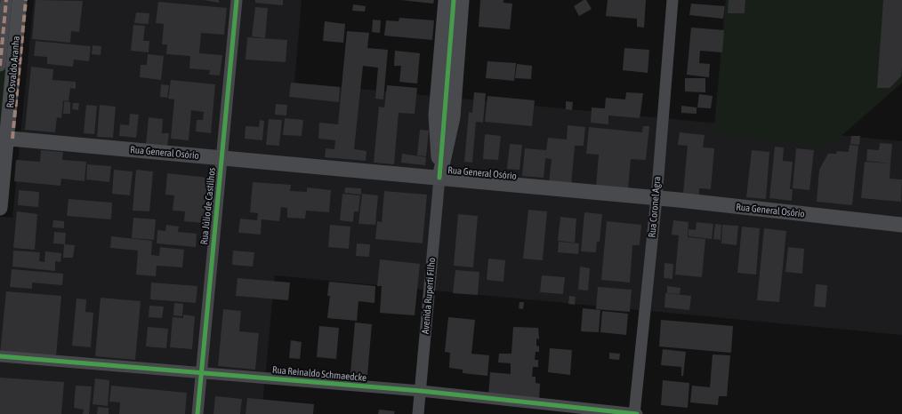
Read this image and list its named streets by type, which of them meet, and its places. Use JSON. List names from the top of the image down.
{
  "streets": {
    "main road": ["Rua Osvaldo Aranha", "Rua General Osório", "Avenida Ruperti Filho"],
    "street": ["Rua Júlio de Castilhos", "Rua Coronel Agra", "Rua Reinaldo Schmaedcke"]
  },
  "crossings": [
    ["Rua Osvaldo Aranha", "Rua General Osório"],
    ["Rua General Osório", "Rua Júlio de Castilhos"],
    ["Rua General Osório", "Rua Coronel Agra"],
    ["Rua General Osório", "Avenida Ruperti Filho"],
    ["Rua Júlio de Castilhos", "Rua Reinaldo Schmaedcke"],
    ["Rua Coronel Agra", "Rua Reinaldo Schmaedcke"],
    ["Avenida Ruperti Filho", "Rua Reinaldo Schmaedcke"]
  ]
}
